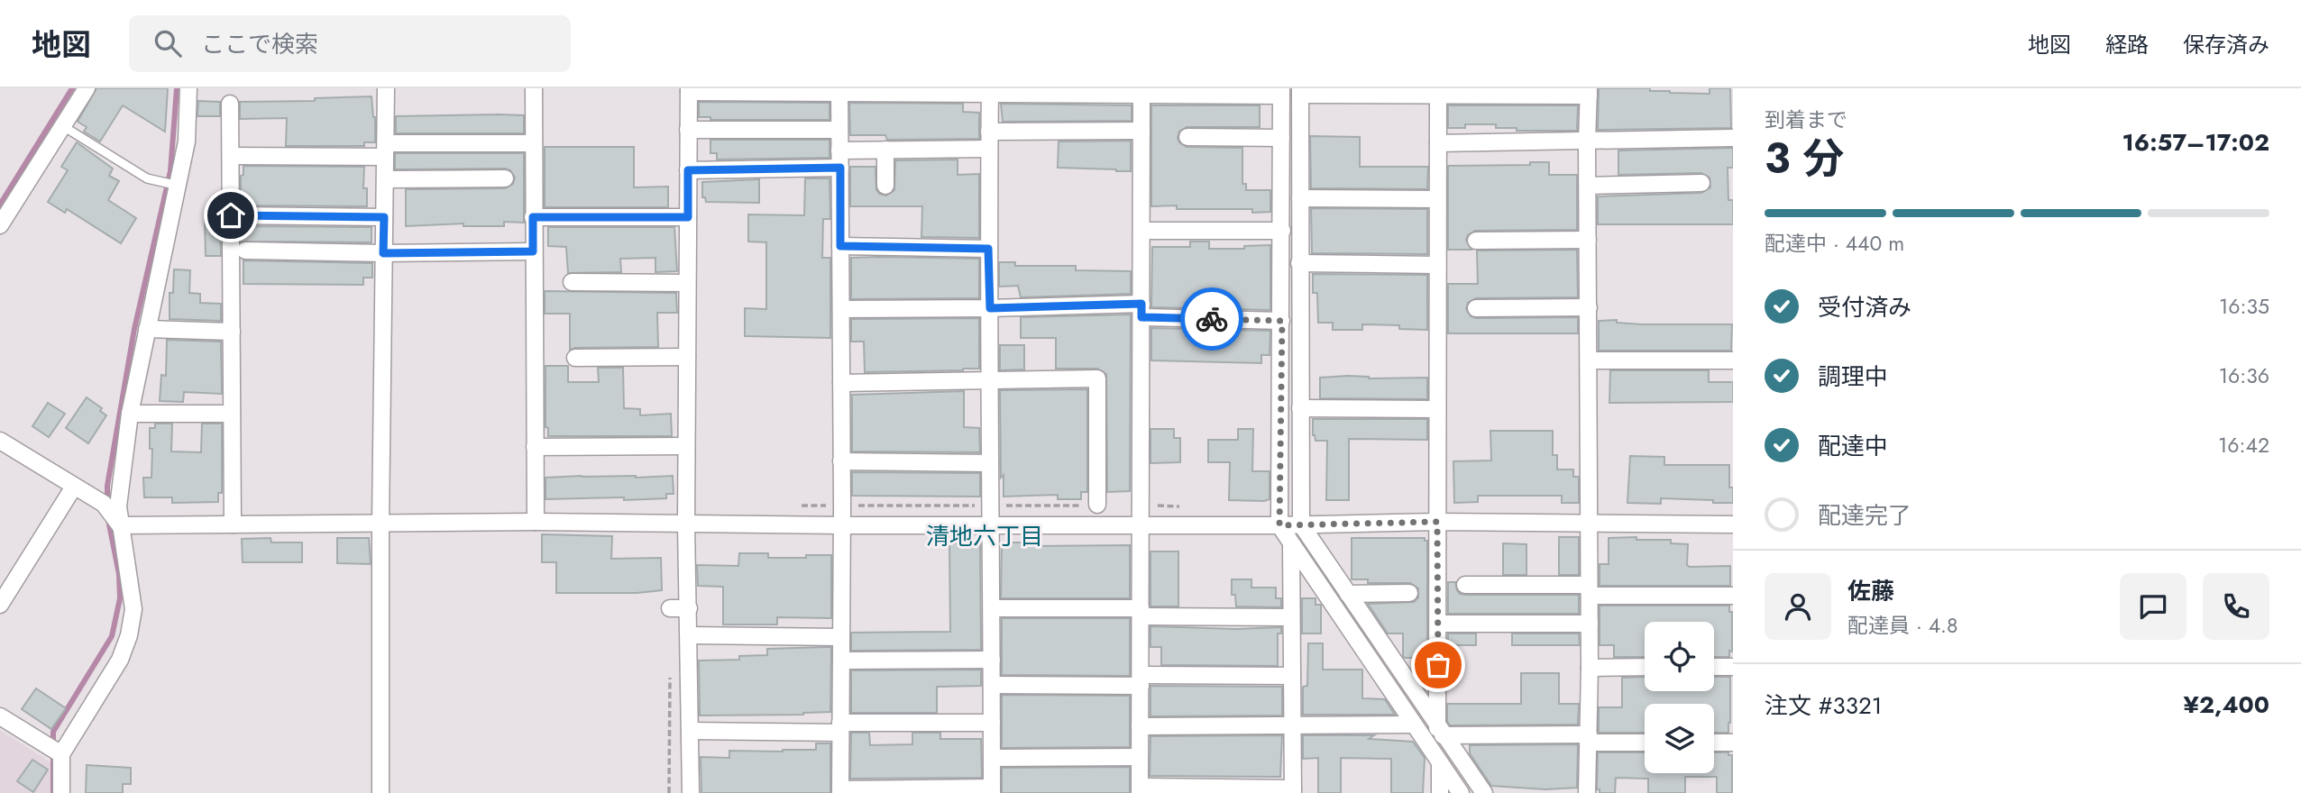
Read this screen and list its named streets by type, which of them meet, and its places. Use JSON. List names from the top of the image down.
{
  "districts": ["清地六丁目"],
  "page": {
    "header": "地図",
    "search": "ここで検索",
    "nav": ["地図", "経路", "保存済み"],
    "heading": ["3 分", "到着まで", "16:57–17:02"],
    "panel": [
      "佐藤",
      "配達員 · 4.8",
      "注文 #3321",
      "¥2,400"
    ],
    "bar": "配達中 · 440 m",
    "list": [
      ["受付済み", "16:35"],
      ["調理中", "16:36"],
      ["配達中", "16:42"],
      "配達完了"
    ]
  }
}
